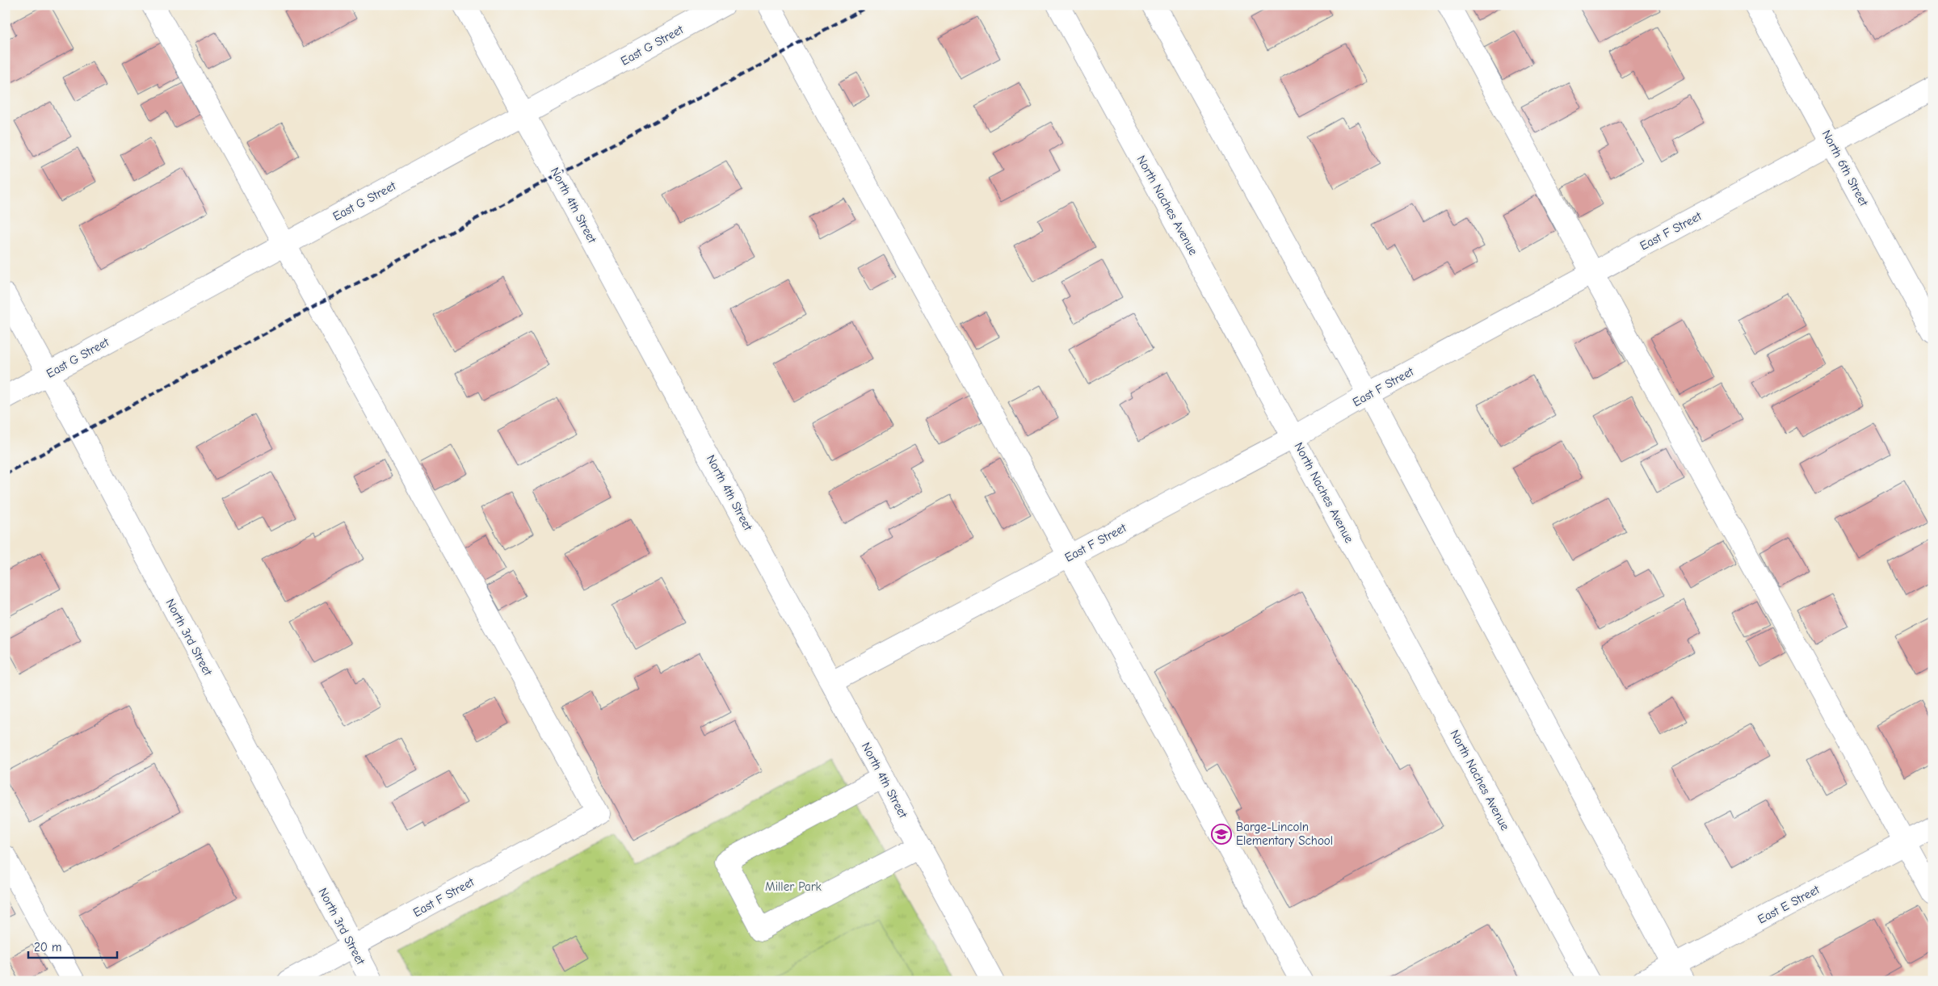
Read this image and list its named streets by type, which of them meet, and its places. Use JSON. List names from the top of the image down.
{
  "streets": {
    "street": [
      "East G Street",
      "North 6th Street",
      "North 4th Street",
      "North Naches Avenue",
      "East F Street",
      "North 3rd Street",
      "East E Street"
    ]
  },
  "crossings": [
    ["East G Street", "North 4th Street"],
    ["East G Street", "East F Street"],
    ["East G Street", "North 3rd Street"],
    ["North 6th Street", "East F Street"],
    ["North 4th Street", "East F Street"],
    ["North Naches Avenue", "East F Street"],
    ["East F Street", "North 3rd Street"]
  ],
  "parks": ["Miller Park"],
  "places": {
    "school or university": ["Barge-Lincoln Elementary School"]
  },
  "scale_bar": "20 m"
}
